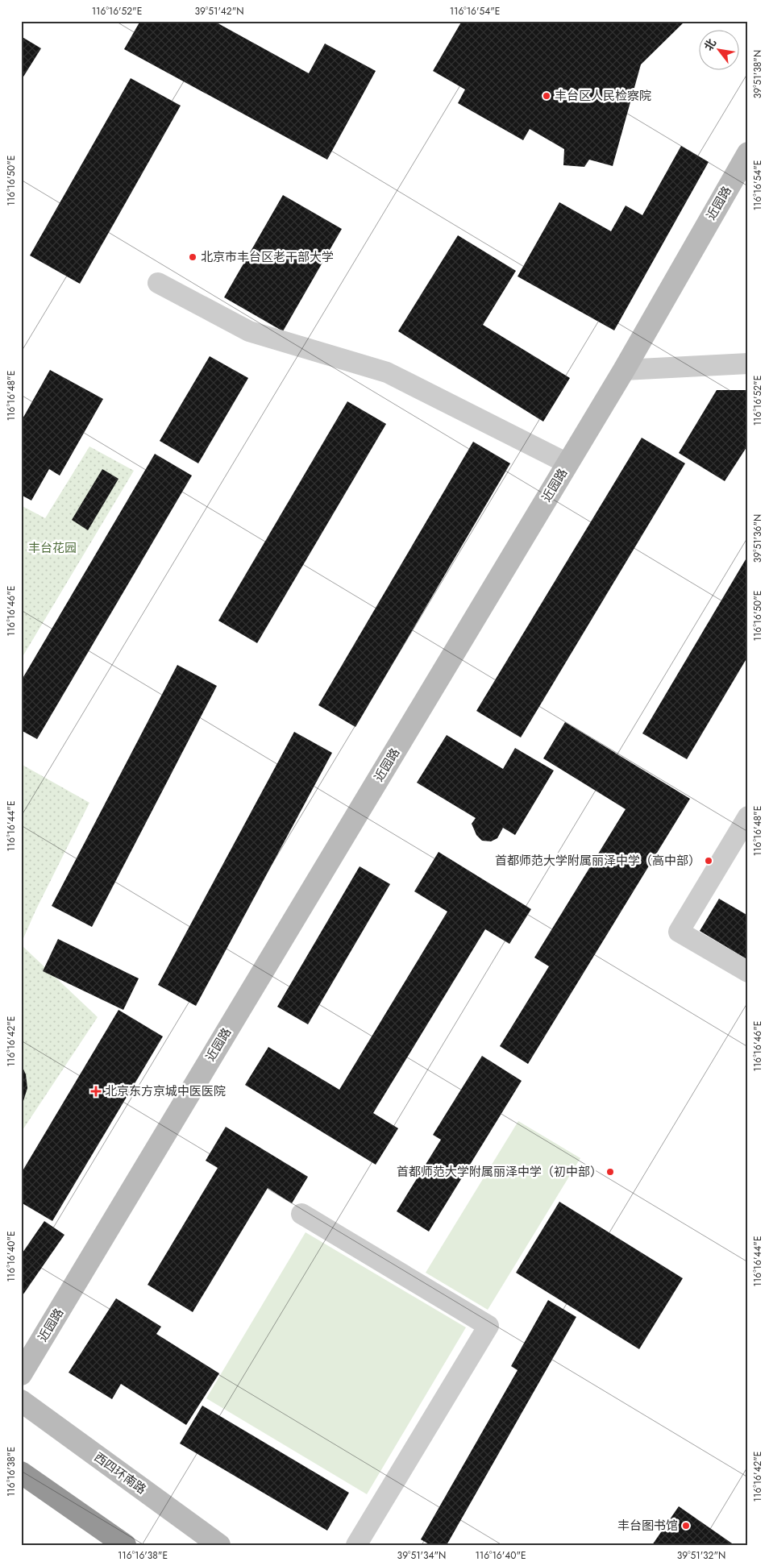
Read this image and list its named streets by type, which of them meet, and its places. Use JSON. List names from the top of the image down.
{
  "streets": {
    "street": ["近园路", "西四环南路"]
  },
  "parks": ["丰台花园"],
  "places": {
    "other": [
      "丰台区人民检察院",
      "北京市丰台区老干部大学",
      "首都师范大学附属丽泽中学（高中部）",
      "首都师范大学附属丽泽中学（初中部）",
      "丰台图书馆"
    ],
    "health": ["北京东方京城中医医院"]
  },
  "north": "top left",
  "coordinates": [
    "116°16'52\"E",
    "39°51'42\"N",
    "116°16'54\"E",
    "39°51'38\"N",
    "116°16'50\"E",
    "116°16'48\"E",
    "39°51'36\"N",
    "116°16'46\"E",
    "116°16'44\"E",
    "116°16'42\"E",
    "116°16'40\"E",
    "116°16'38\"E",
    "39°51'34\"N",
    "39°51'32\"N"
  ]
}
